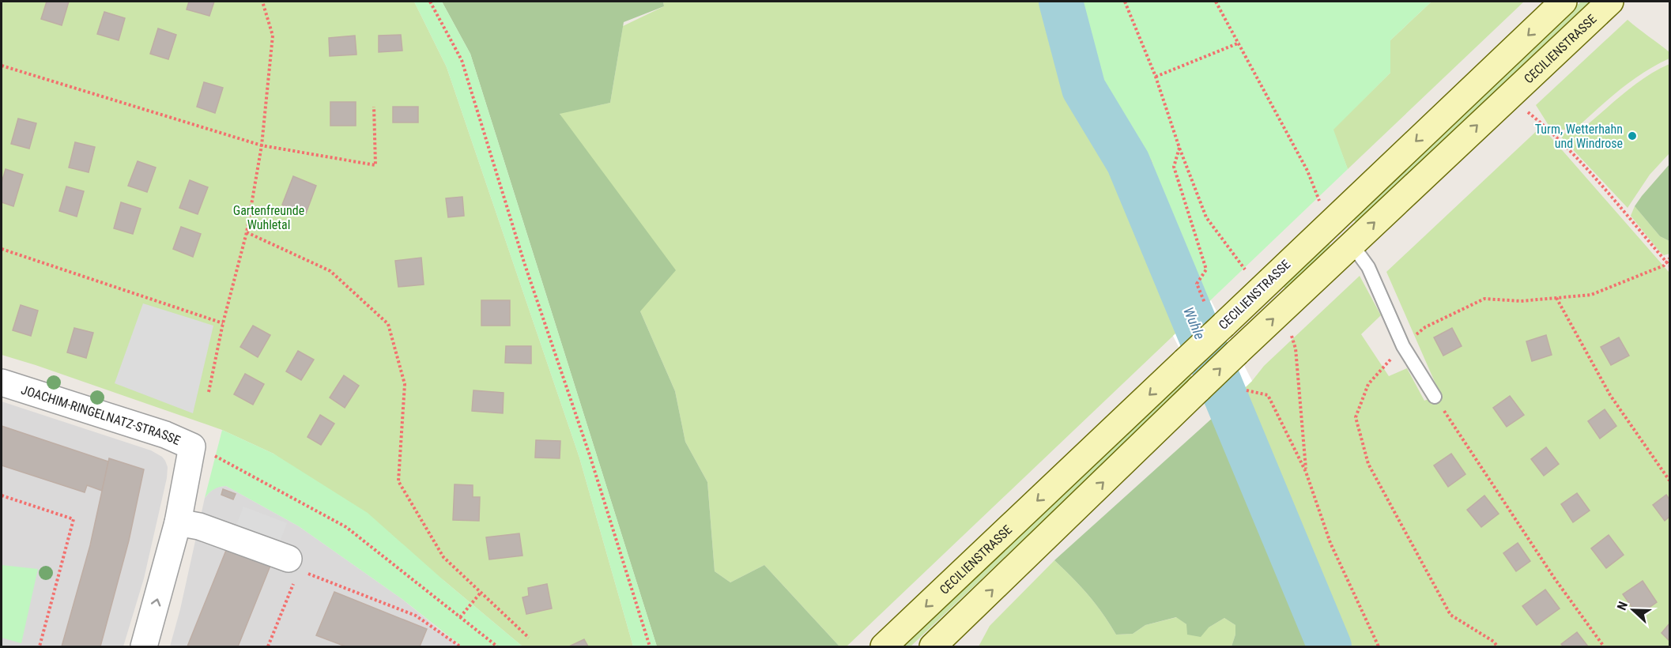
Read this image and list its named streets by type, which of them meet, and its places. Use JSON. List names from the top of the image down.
{
  "streets": {
    "street": ["CECILIENSTRASSE", "JOACHIM-RINGELNATZ-STRASSE"]
  },
  "water": ["Wuhle"],
  "parks": ["Gartenfreunde Wuhletal"],
  "places": ["Turm, Wetterhahn und Windrose"],
  "north": "left"
}
